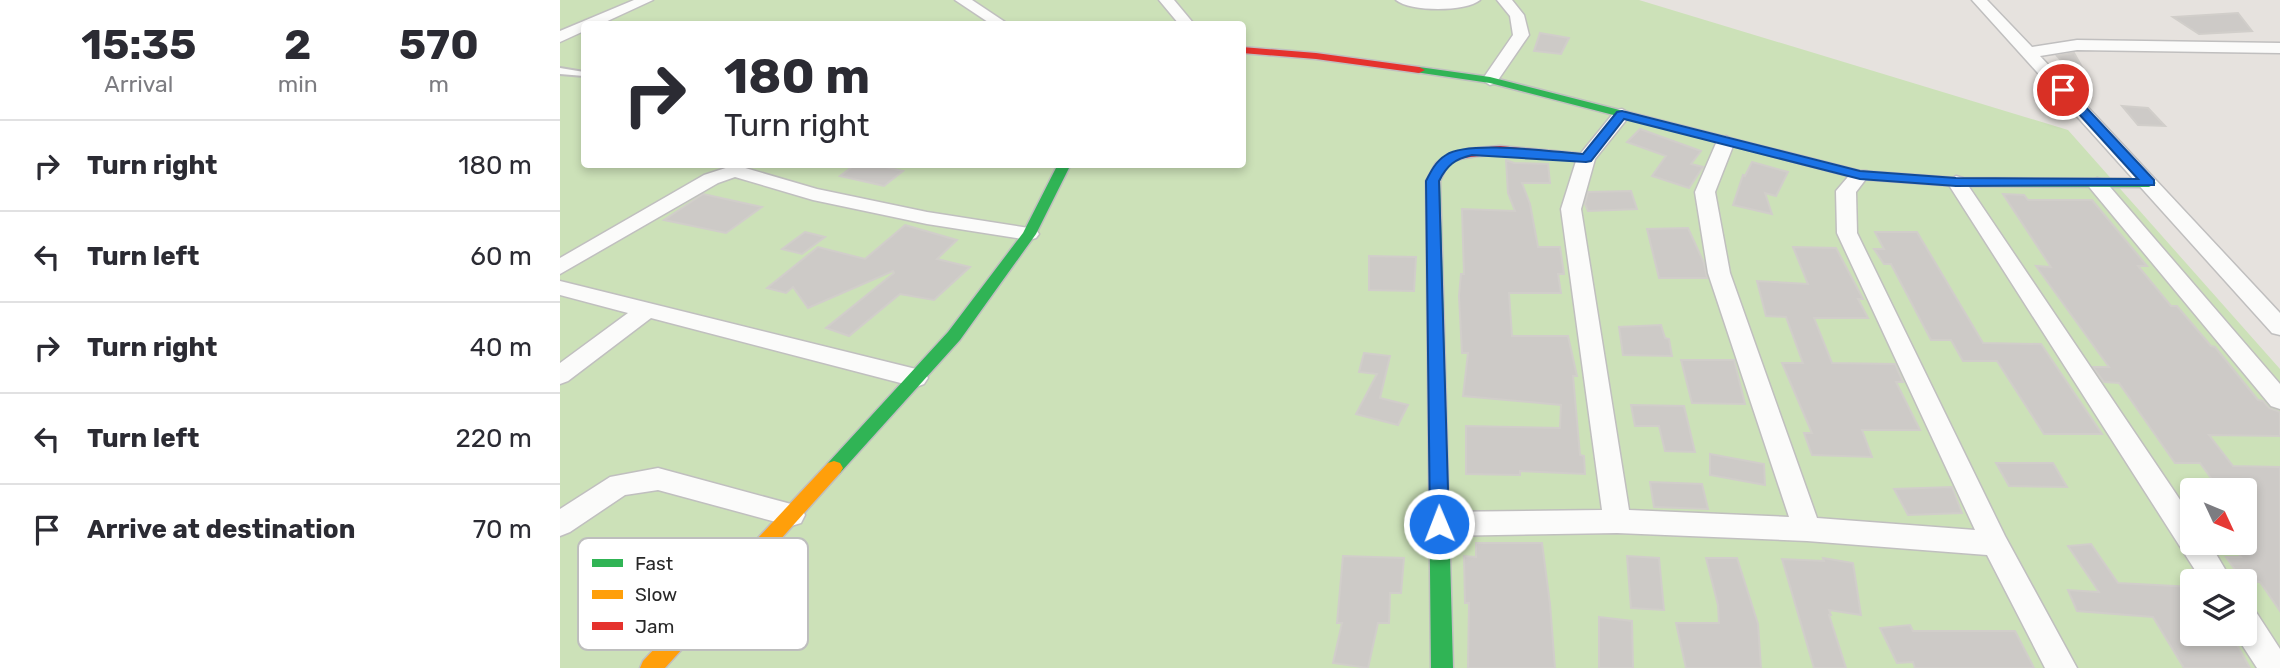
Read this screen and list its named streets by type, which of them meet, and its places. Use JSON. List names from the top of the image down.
{
  "legend": ["Fast", "Slow", "Jam"],
  "north": "bottom right",
  "page": {
    "eta": [
      "15:35",
      "Arrival",
      "2",
      "min",
      "570",
      "m"
    ],
    "turn": ["180 m", "Turn right"],
    "list": [
      {
        "name": "Turn right",
        "value": "180 m"
      },
      {
        "name": "Turn left",
        "value": "60 m"
      },
      {
        "name": "Turn right",
        "value": "40 m"
      },
      {
        "name": "Turn left",
        "value": "220 m"
      },
      {
        "name": "Arrive at destination",
        "value": "70 m"
      }
    ]
  }
}
